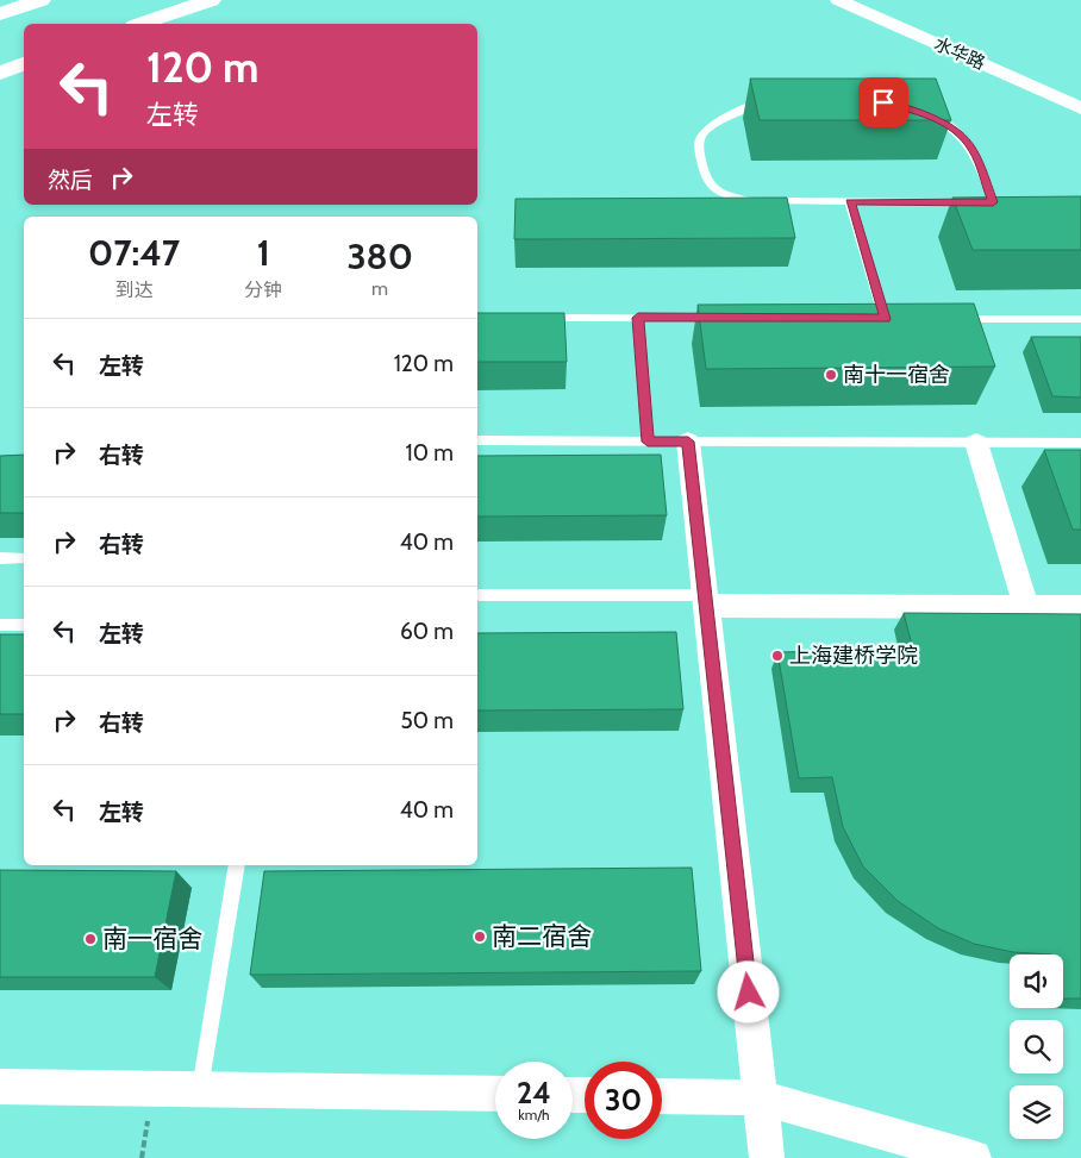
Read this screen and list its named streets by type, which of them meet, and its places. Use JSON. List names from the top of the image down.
{
  "streets": {
    "street": ["水华路"]
  },
  "places": [
    "南十一宿舍",
    "上海建桥学院",
    "南二宿舍",
    "南一宿舍"
  ],
  "page": {
    "turn": ["120 m", "左转"],
    "then": "然后",
    "eta": [
      "07:47",
      "到达",
      "1",
      "分钟",
      "380",
      "m"
    ],
    "list": [
      {
        "name": "左转",
        "value": "120 m"
      },
      {
        "name": "右转",
        "value": "10 m"
      },
      {
        "name": "右转",
        "value": "40 m"
      },
      {
        "name": "左转",
        "value": "60 m"
      },
      {
        "name": "右转",
        "value": "50 m"
      },
      {
        "name": "左转",
        "value": "40 m"
      }
    ],
    "speed": "24 km/h",
    "limit": "30"
  }
}
